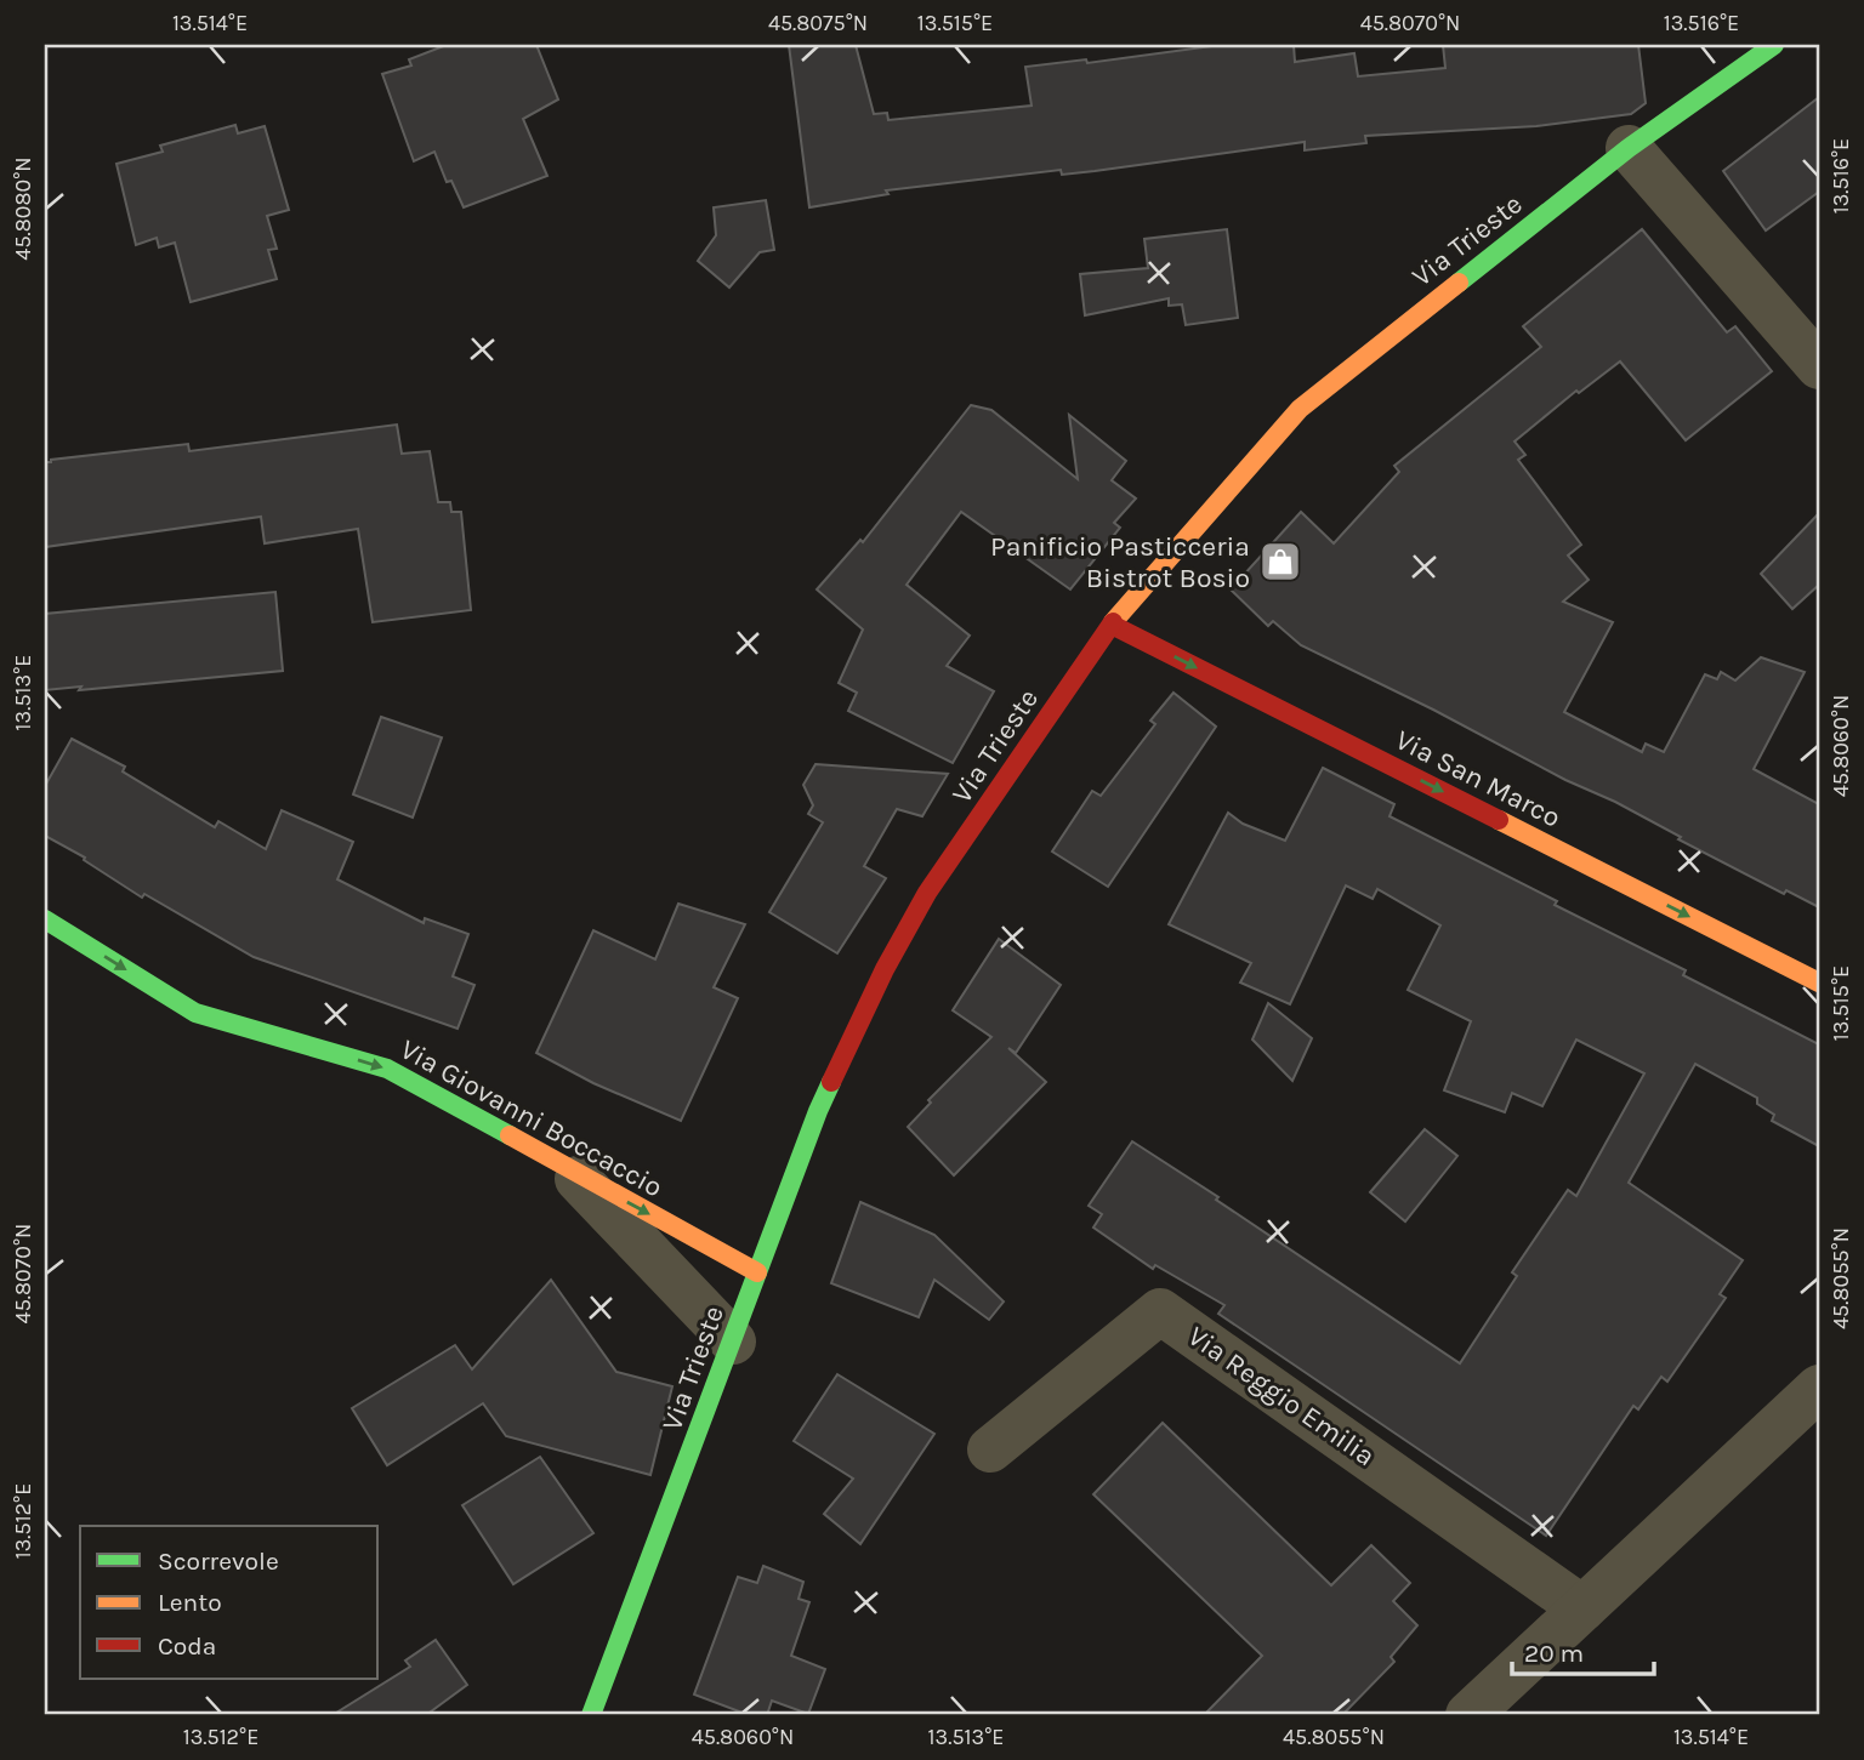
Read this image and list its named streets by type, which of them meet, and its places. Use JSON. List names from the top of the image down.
{
  "streets": {
    "street": [
      "Via Trieste",
      "Via San Marco",
      "Via Giovanni Boccaccio",
      "Via Reggio Emilia"
    ]
  },
  "crossings": [
    ["Via Trieste", "Via San Marco"],
    ["Via Trieste", "Via Giovanni Boccaccio"]
  ],
  "one_way": ["Via San Marco", "Via Giovanni Boccaccio"],
  "places": {
    "shop": ["Panificio Pasticceria Bistrot Bosio"]
  },
  "legend": ["Scorrevole", "Lento", "Coda"],
  "scale_bar": "20 m",
  "coordinates": [
    "13.514°E",
    "45.8075°N",
    "13.515°E",
    "45.8070°N",
    "13.516°E",
    "45.8080°N",
    "13.513°E",
    "45.8060°N",
    "45.8055°N",
    "13.512°E"
  ]
}
